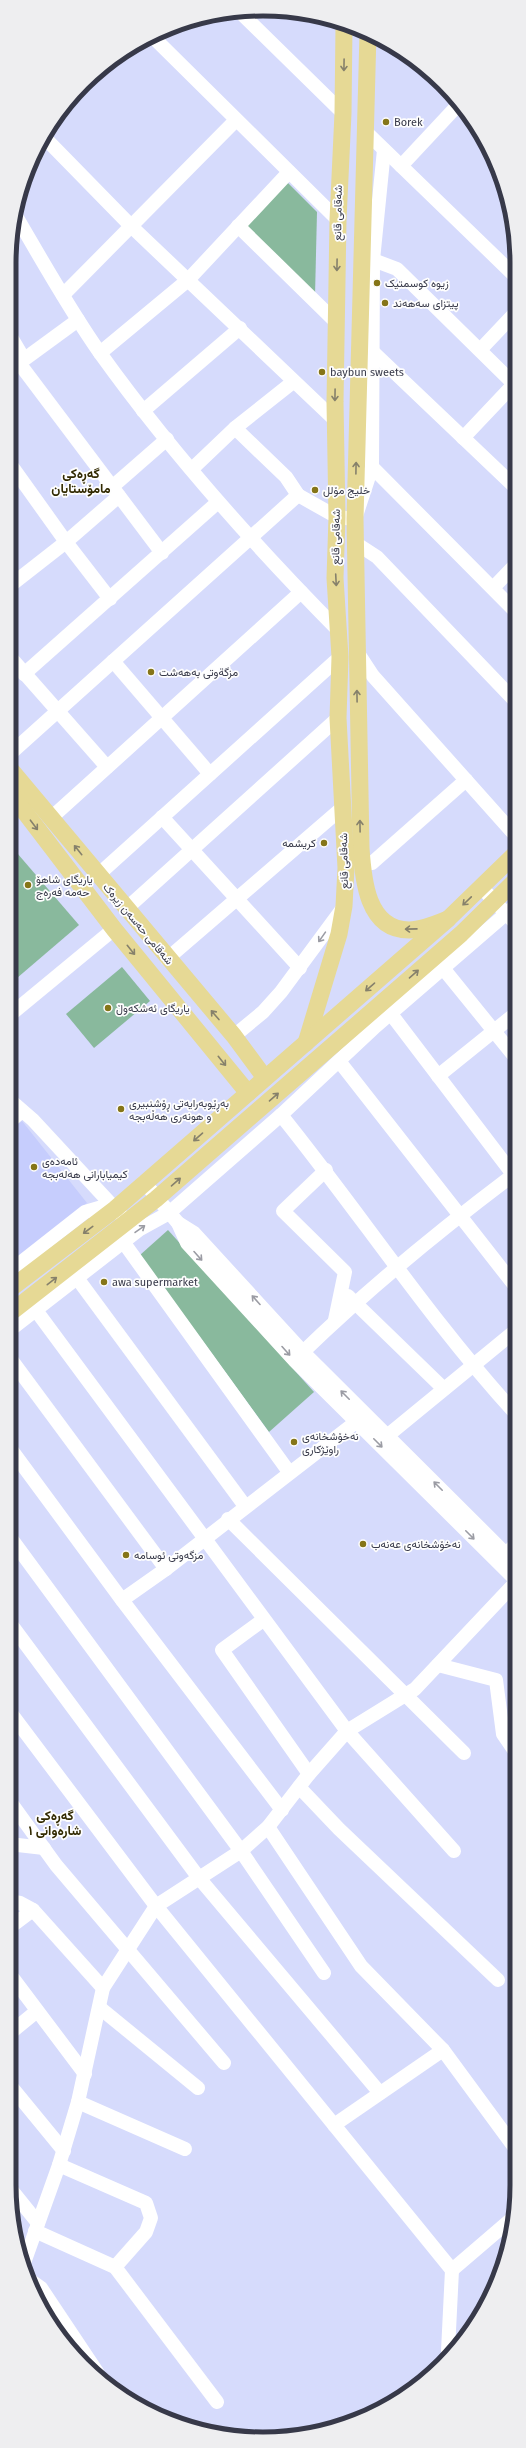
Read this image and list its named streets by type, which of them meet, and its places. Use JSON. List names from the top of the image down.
{
  "streets": {
    "main road": ["شەقامی قانع", "شەقامی حەسەن زیرەک"]
  },
  "districts": ["گەڕەکی مامۆستایان", "گەڕەکی شارەوانی ١"],
  "places": [
    "Borek",
    "زیوە کوسمتیک",
    "پیتزای سەهەند",
    "baybun sweets",
    "خلیج مۆلل",
    "مزگةوتى بەھەشت",
    "کریشمە",
    "یاریگای شاهۆ حەمە فەرەج",
    "یاریگای ئەشکەوڵ",
    "بەڕێوبەرایەتی ڕۆشنبیری و هونەری هەڵەبجە",
    "ئامەدەی کیمیابارانی هەلەبجە",
    "awa supermarket",
    "نەخۆشخانەی راوێژکاری",
    "نەخۆشخانەی عەنەب",
    "مزگەوتی ئوسامە"
  ]
}
